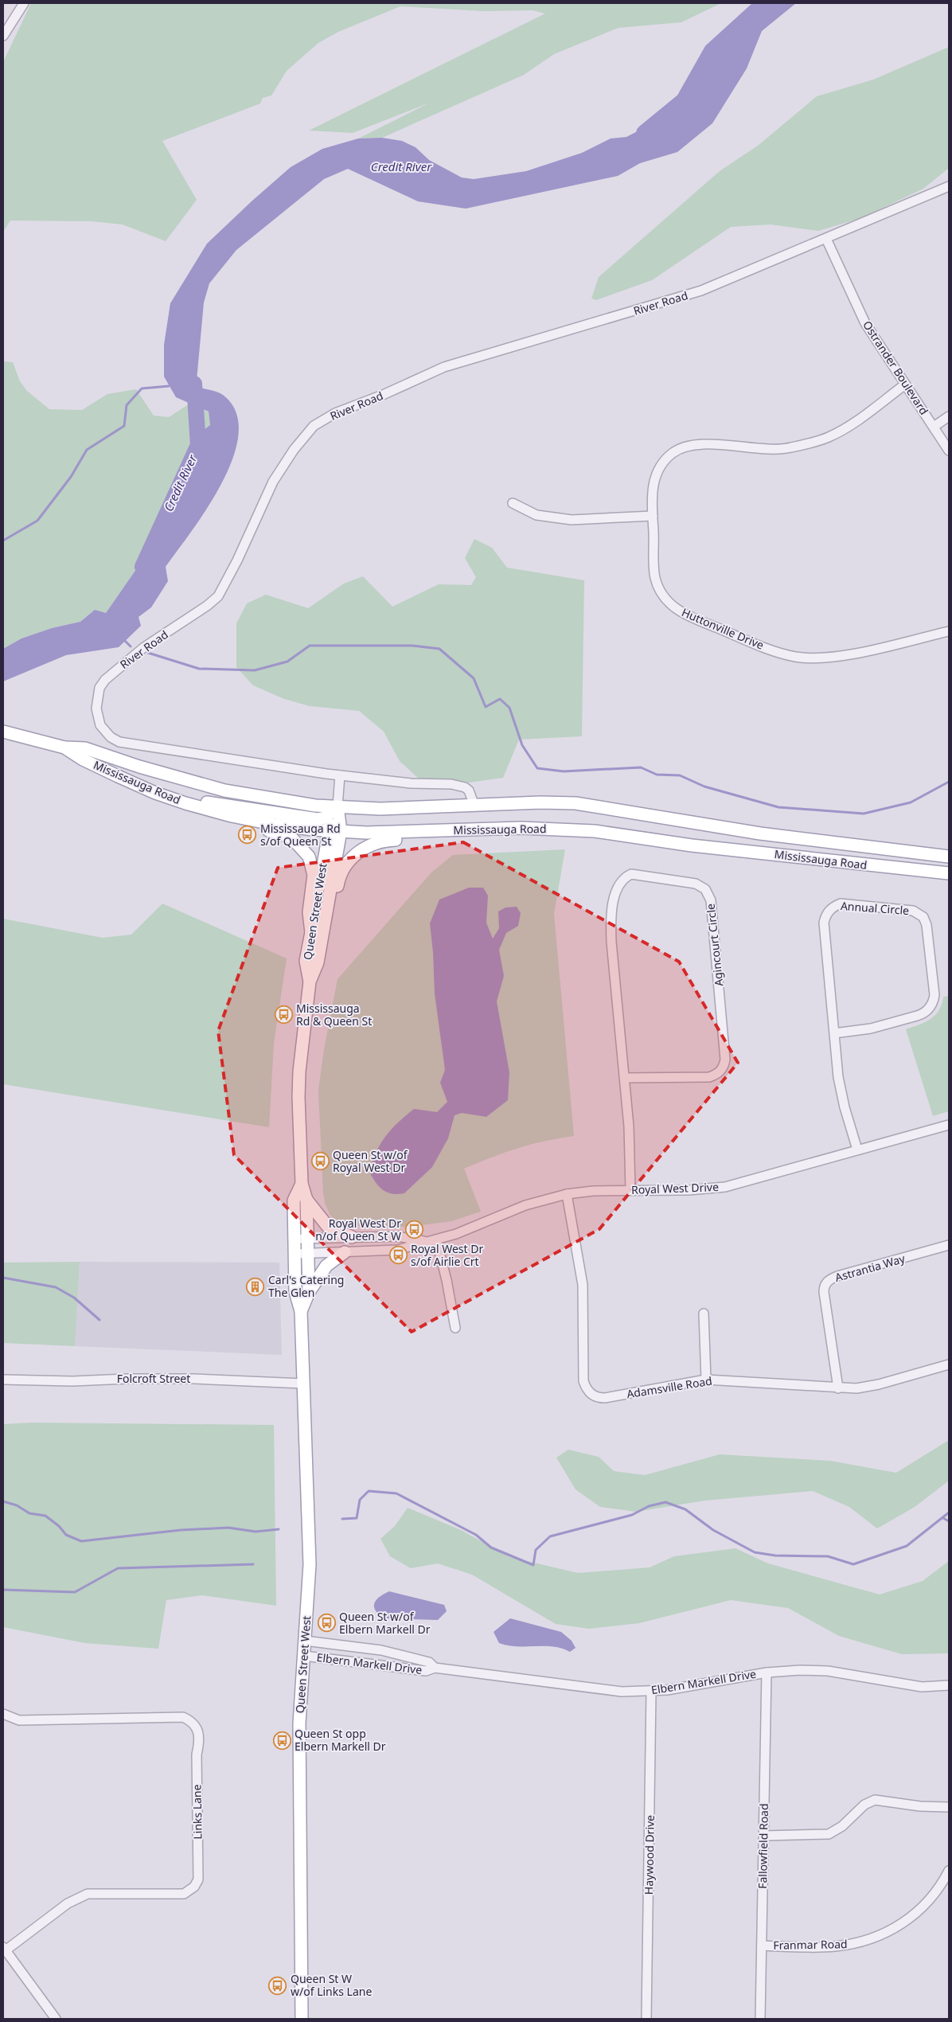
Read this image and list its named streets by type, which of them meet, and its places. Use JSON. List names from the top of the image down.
{
  "streets": {
    "main road": ["Mississauga Road", "Queen Street West"],
    "street": [
      "River Road",
      "Ostrander Boulevard",
      "Huttonville Drive",
      "Annual Circle",
      "Agincourt Circle",
      "Royal West Drive",
      "Astrantia Way",
      "Folcroft Street",
      "Adamsville Road",
      "Elbern Markell Drive",
      "Links Lane",
      "Fallowfield Road",
      "Haywood Drive",
      "Franmar Road"
    ]
  },
  "crossings": [
    ["River Road", "Ostrander Boulevard"],
    ["River Road", "Mississauga Road"],
    ["Ostrander Boulevard", "Huttonville Drive"],
    ["Mississauga Road", "Queen Street West"],
    ["Annual Circle", "Royal West Drive"],
    ["Queen Street West", "Royal West Drive"],
    ["Queen Street West", "Folcroft Street"],
    ["Queen Street West", "Elbern Markell Drive"],
    ["Agincourt Circle", "Royal West Drive"],
    ["Royal West Drive", "Adamsville Road"],
    ["Astrantia Way", "Adamsville Road"],
    ["Elbern Markell Drive", "Fallowfield Road"],
    ["Elbern Markell Drive", "Haywood Drive"],
    ["Fallowfield Road", "Franmar Road"]
  ],
  "water": ["Credit River"],
  "places": {
    "bus stop": [
      "Mississauga Rd s/of Queen St",
      "Mississauga Rd & Queen St",
      "Queen St w/of Royal West Dr",
      "Royal West Dr n/of Queen St W",
      "Royal West Dr s/of Airlie Crt",
      "Queen St w/of Elbern Markell Dr",
      "Queen St opp Elbern Markell Dr",
      "Queen St W w/of Links Lane"
    ],
    "building": ["Carl's Catering The Glen"]
  }
}
